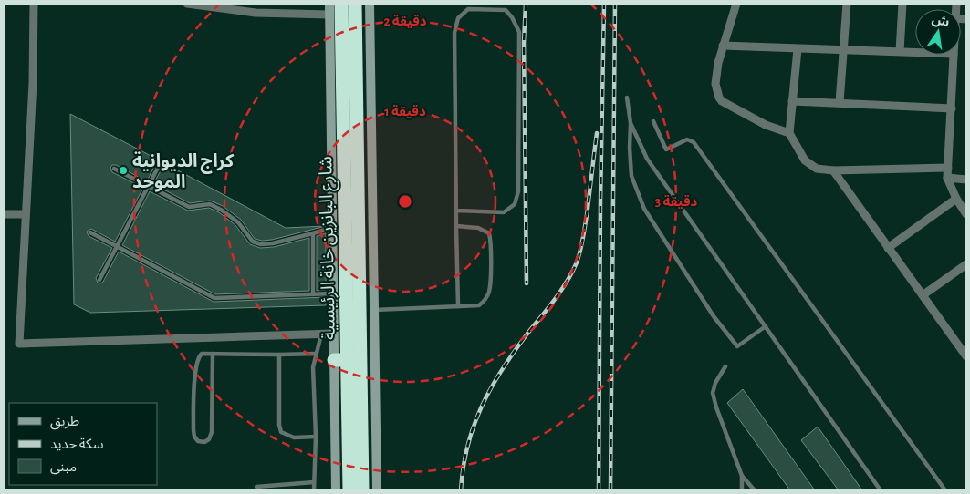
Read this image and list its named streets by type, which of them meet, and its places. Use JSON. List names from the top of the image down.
{
  "streets": {
    "highway": ["شارع البانزين خانة الرئيسية"]
  },
  "places": ["كراج الديوانية الموحد"],
  "legend": ["طريق", "سكة حديد", "مبنى"],
  "north": "top",
  "rings": ["2 دقيقة", "1 دقيقة", "3 دقيقة"]
}
